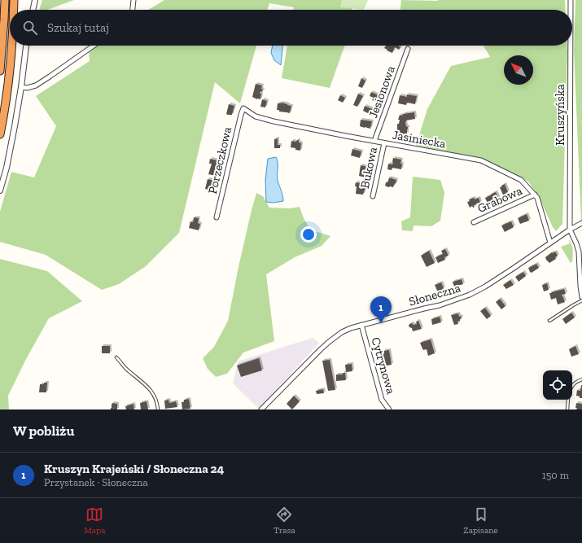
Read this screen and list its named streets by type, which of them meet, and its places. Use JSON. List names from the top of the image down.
{
  "streets": {
    "street": [
      "Jesionowa",
      "Kruszyńska",
      "Jasiniecka",
      "Porzeczkowa",
      "Bukowa",
      "Grabowa",
      "Słoneczna",
      "Cytrynowa"
    ]
  },
  "crossings": [
    ["Jesionowa", "Jasiniecka"],
    ["Kruszyńska", "Słoneczna"],
    ["Jasiniecka", "Porzeczkowa"],
    ["Jasiniecka", "Bukowa"],
    ["Jasiniecka", "Grabowa"],
    ["Jasiniecka", "Słoneczna"],
    ["Słoneczna", "Cytrynowa"]
  ],
  "north": "top left",
  "page": {
    "search": "Szukaj tutaj",
    "pins": "1",
    "heading": "W pobliżu",
    "list": [
      {
        "mark": "1",
        "name": "Kruszyn Krajeński / Słoneczna 24",
        "note": "Przystanek · Słoneczna",
        "value": "150 m"
      }
    ],
    "nav": ["Mapa", "Trasa", "Zapisane"]
  }
}
